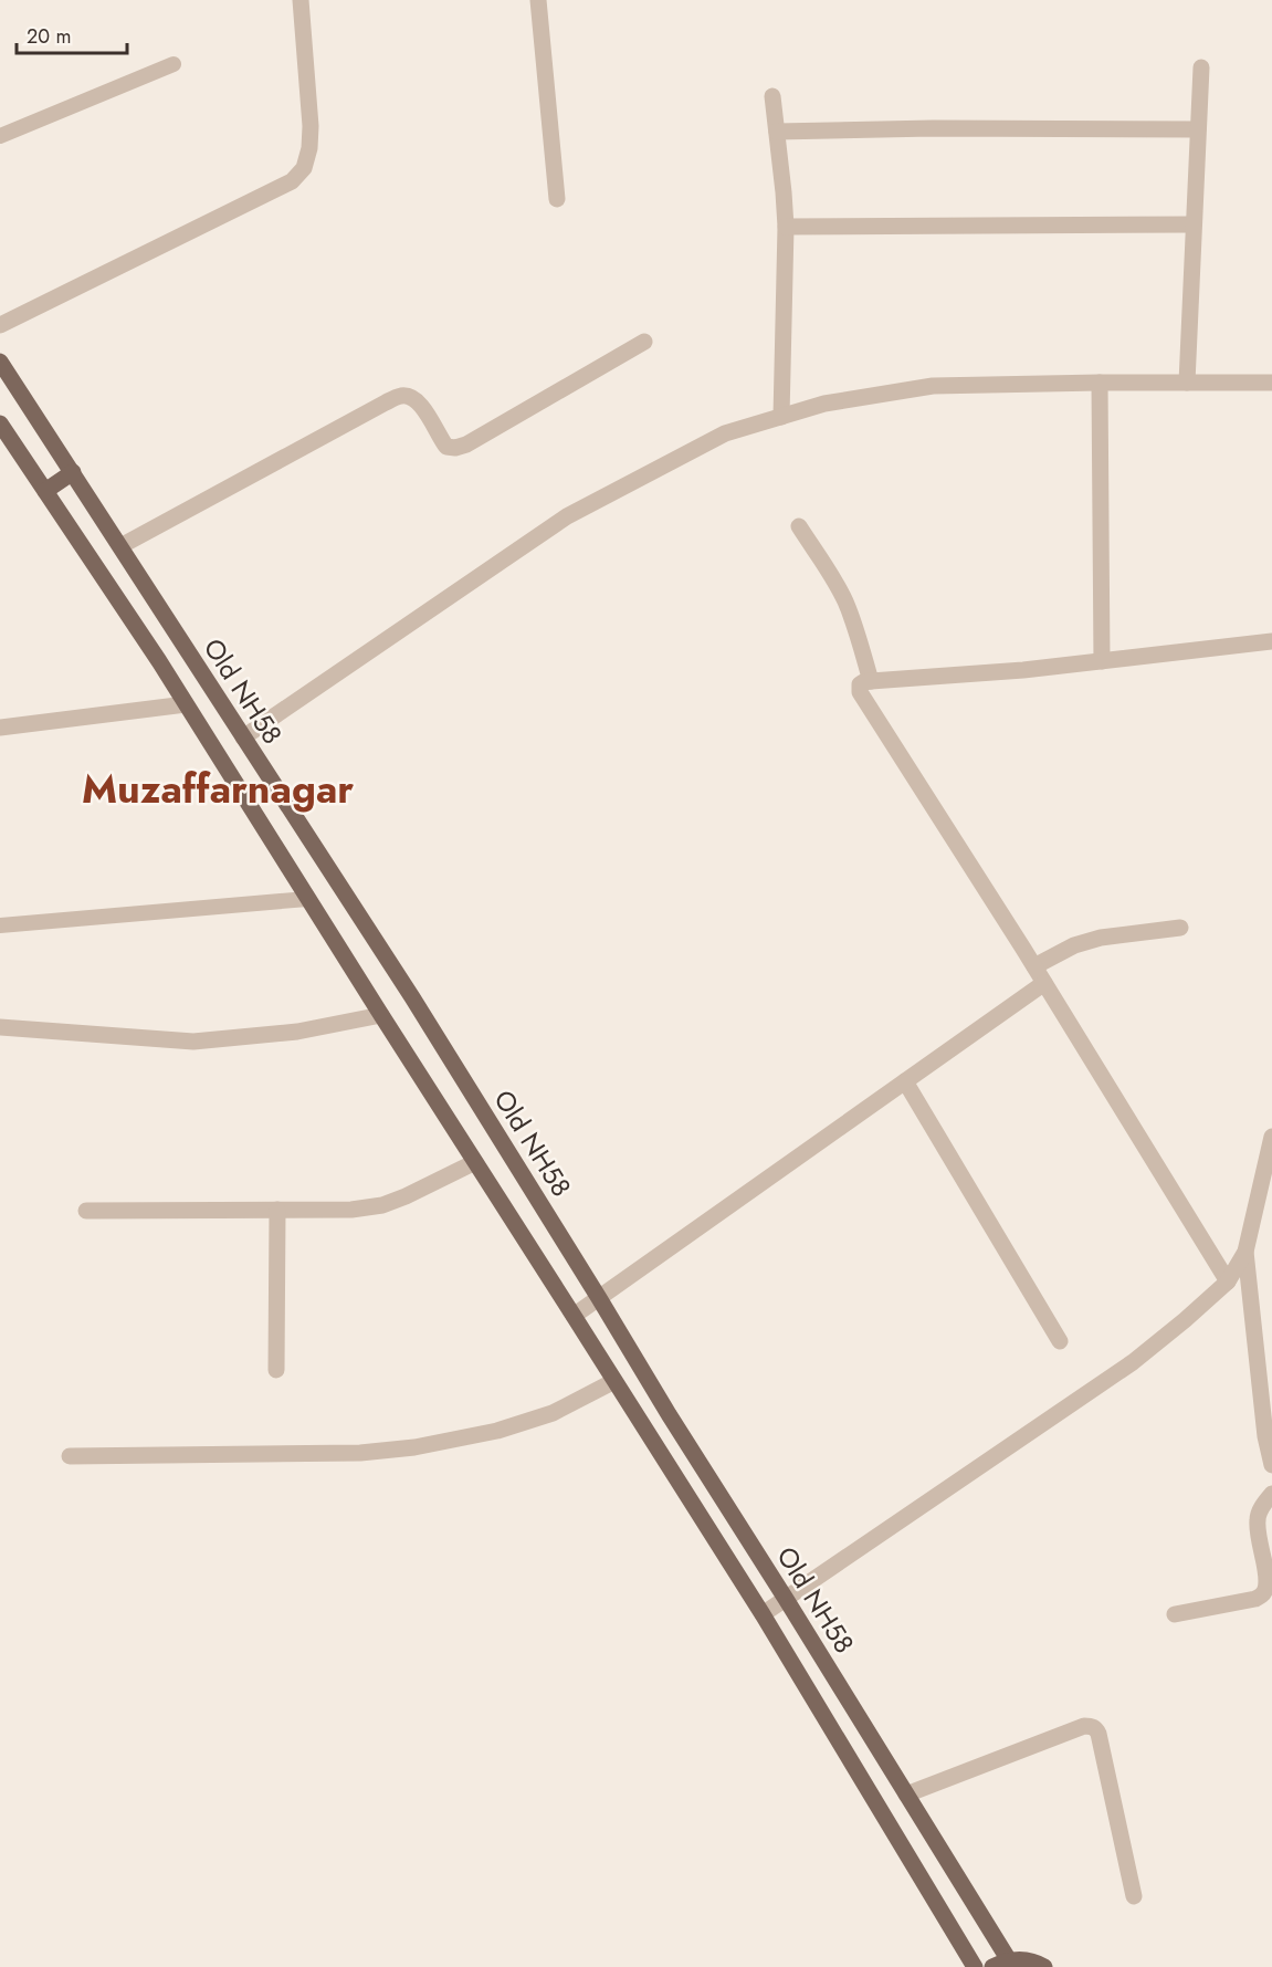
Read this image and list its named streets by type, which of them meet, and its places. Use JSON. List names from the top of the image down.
{
  "streets": {
    "main road": ["Old NH58"]
  },
  "districts": ["Muzaffarnagar"],
  "scale_bar": "20 m"
}
